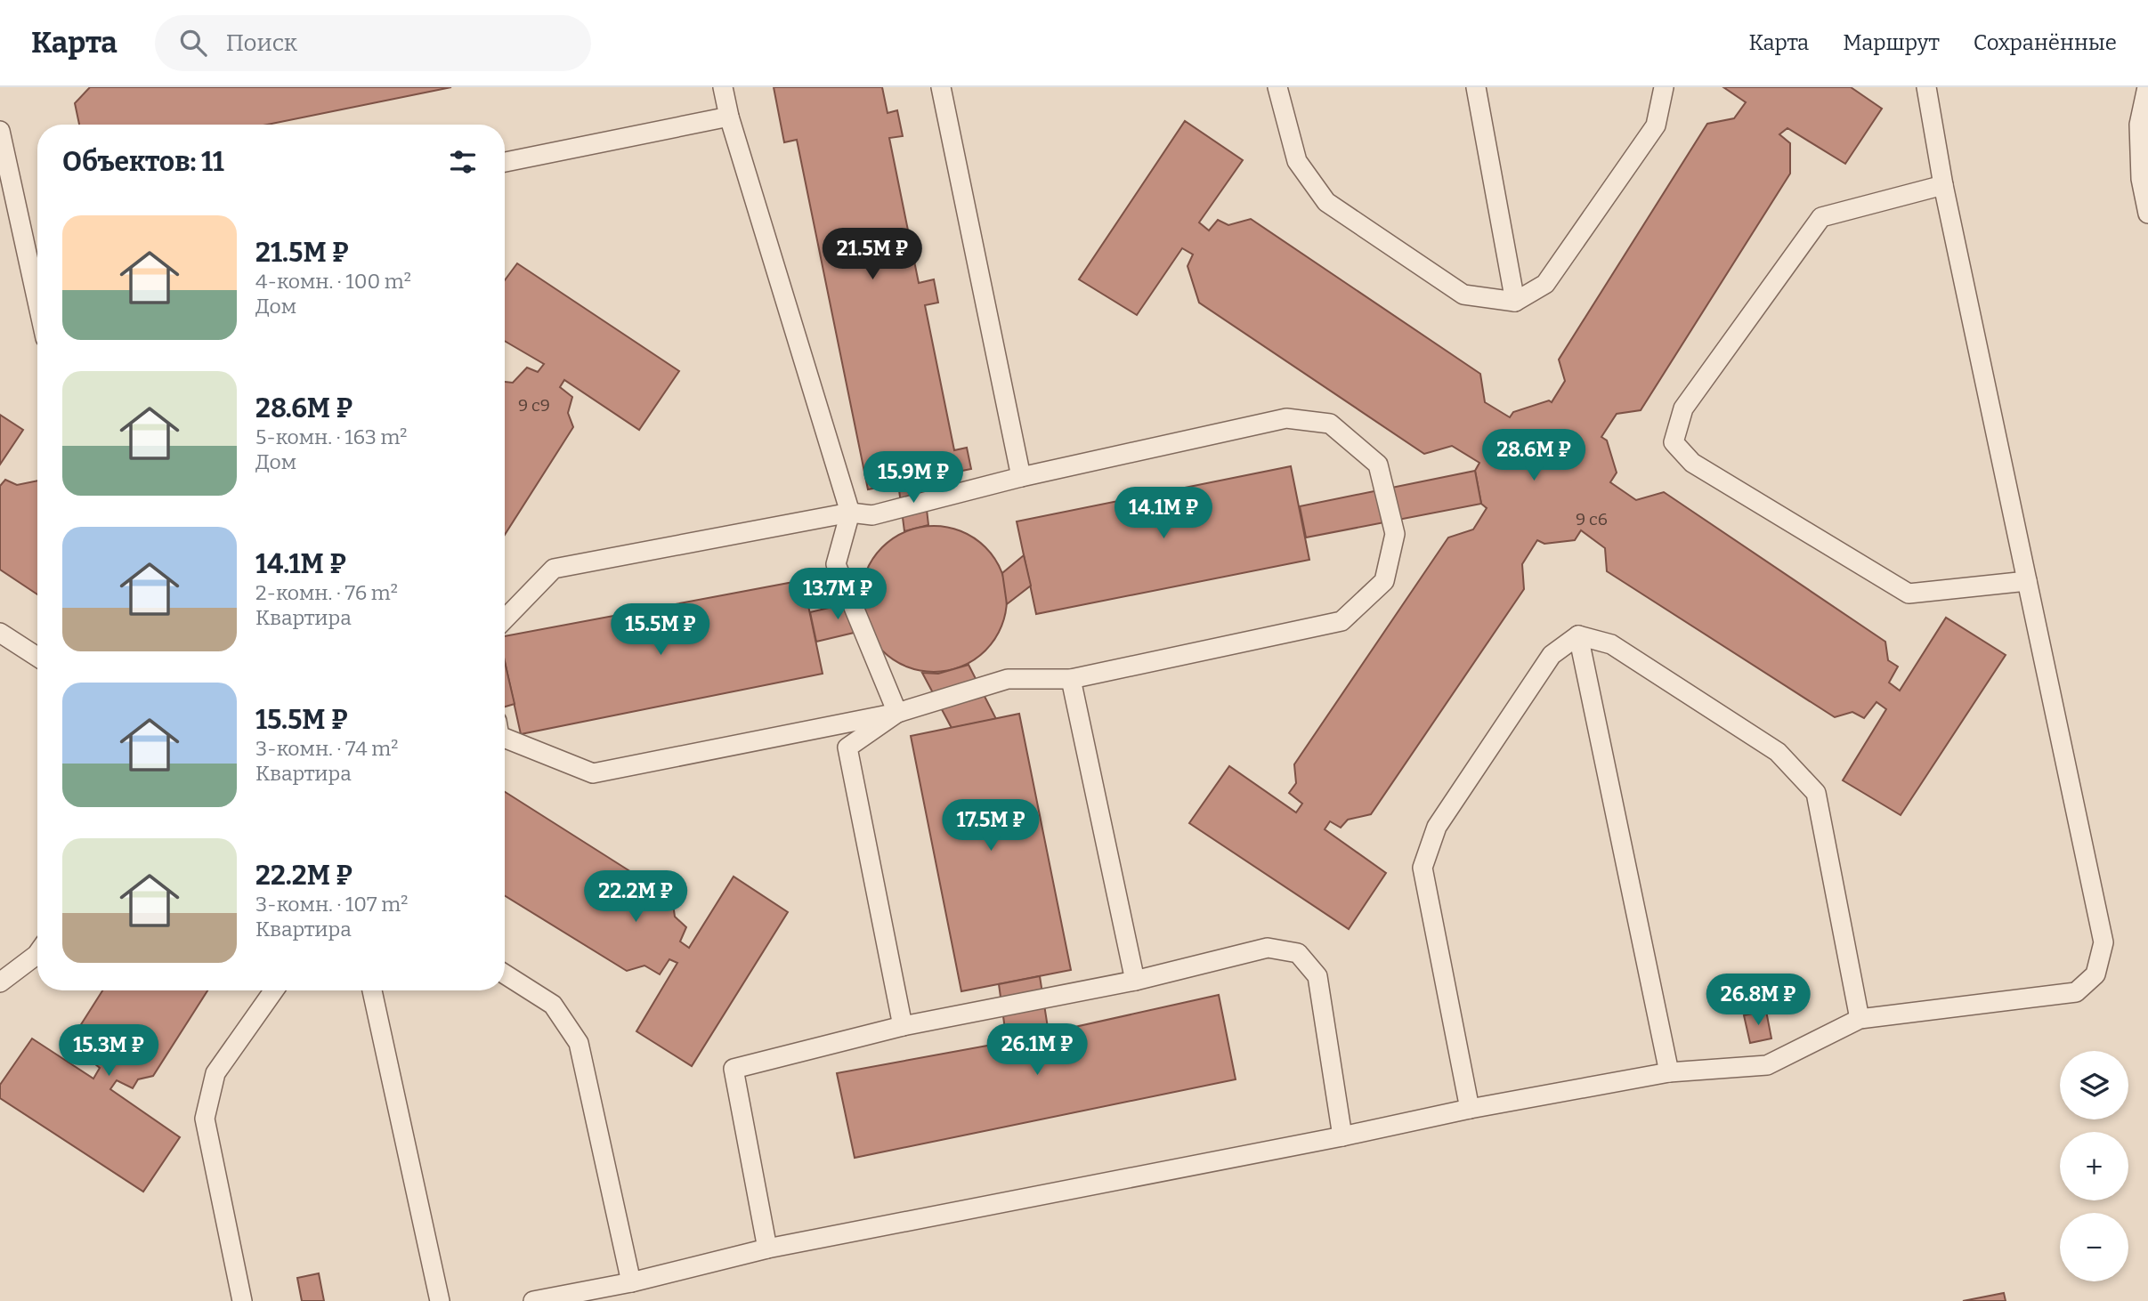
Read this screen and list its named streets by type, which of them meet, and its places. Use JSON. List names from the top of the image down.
{
  "house_numbers": ["9 с9", "9 с6"],
  "page": {
    "header": "Карта",
    "search": "Поиск",
    "nav": ["Карта", "Маршрут", "Сохранённые"],
    "heading": "Объектов: 11",
    "list": [
      {
        "name": "21.5M ₽",
        "note": "4-комн. · 100 m² · Дом"
      },
      {
        "name": "28.6M ₽",
        "note": "5-комн. · 163 m² · Дом"
      },
      {
        "name": "14.1M ₽",
        "note": "2-комн. · 76 m² · Квартира"
      },
      {
        "name": "15.5M ₽",
        "note": "3-комн. · 74 m² · Квартира"
      },
      {
        "name": "22.2M ₽",
        "note": "3-комн. · 107 m² · Квартира"
      }
    ],
    "price": [
      "21.5M ₽",
      "28.6M ₽",
      "15.9M ₽",
      "14.1M ₽",
      "13.7M ₽",
      "15.5M ₽",
      "17.5M ₽",
      "22.2M ₽",
      "26.8M ₽",
      "26.1M ₽",
      "15.3M ₽"
    ],
    "map_buttons": ["+", "−"]
  }
}
